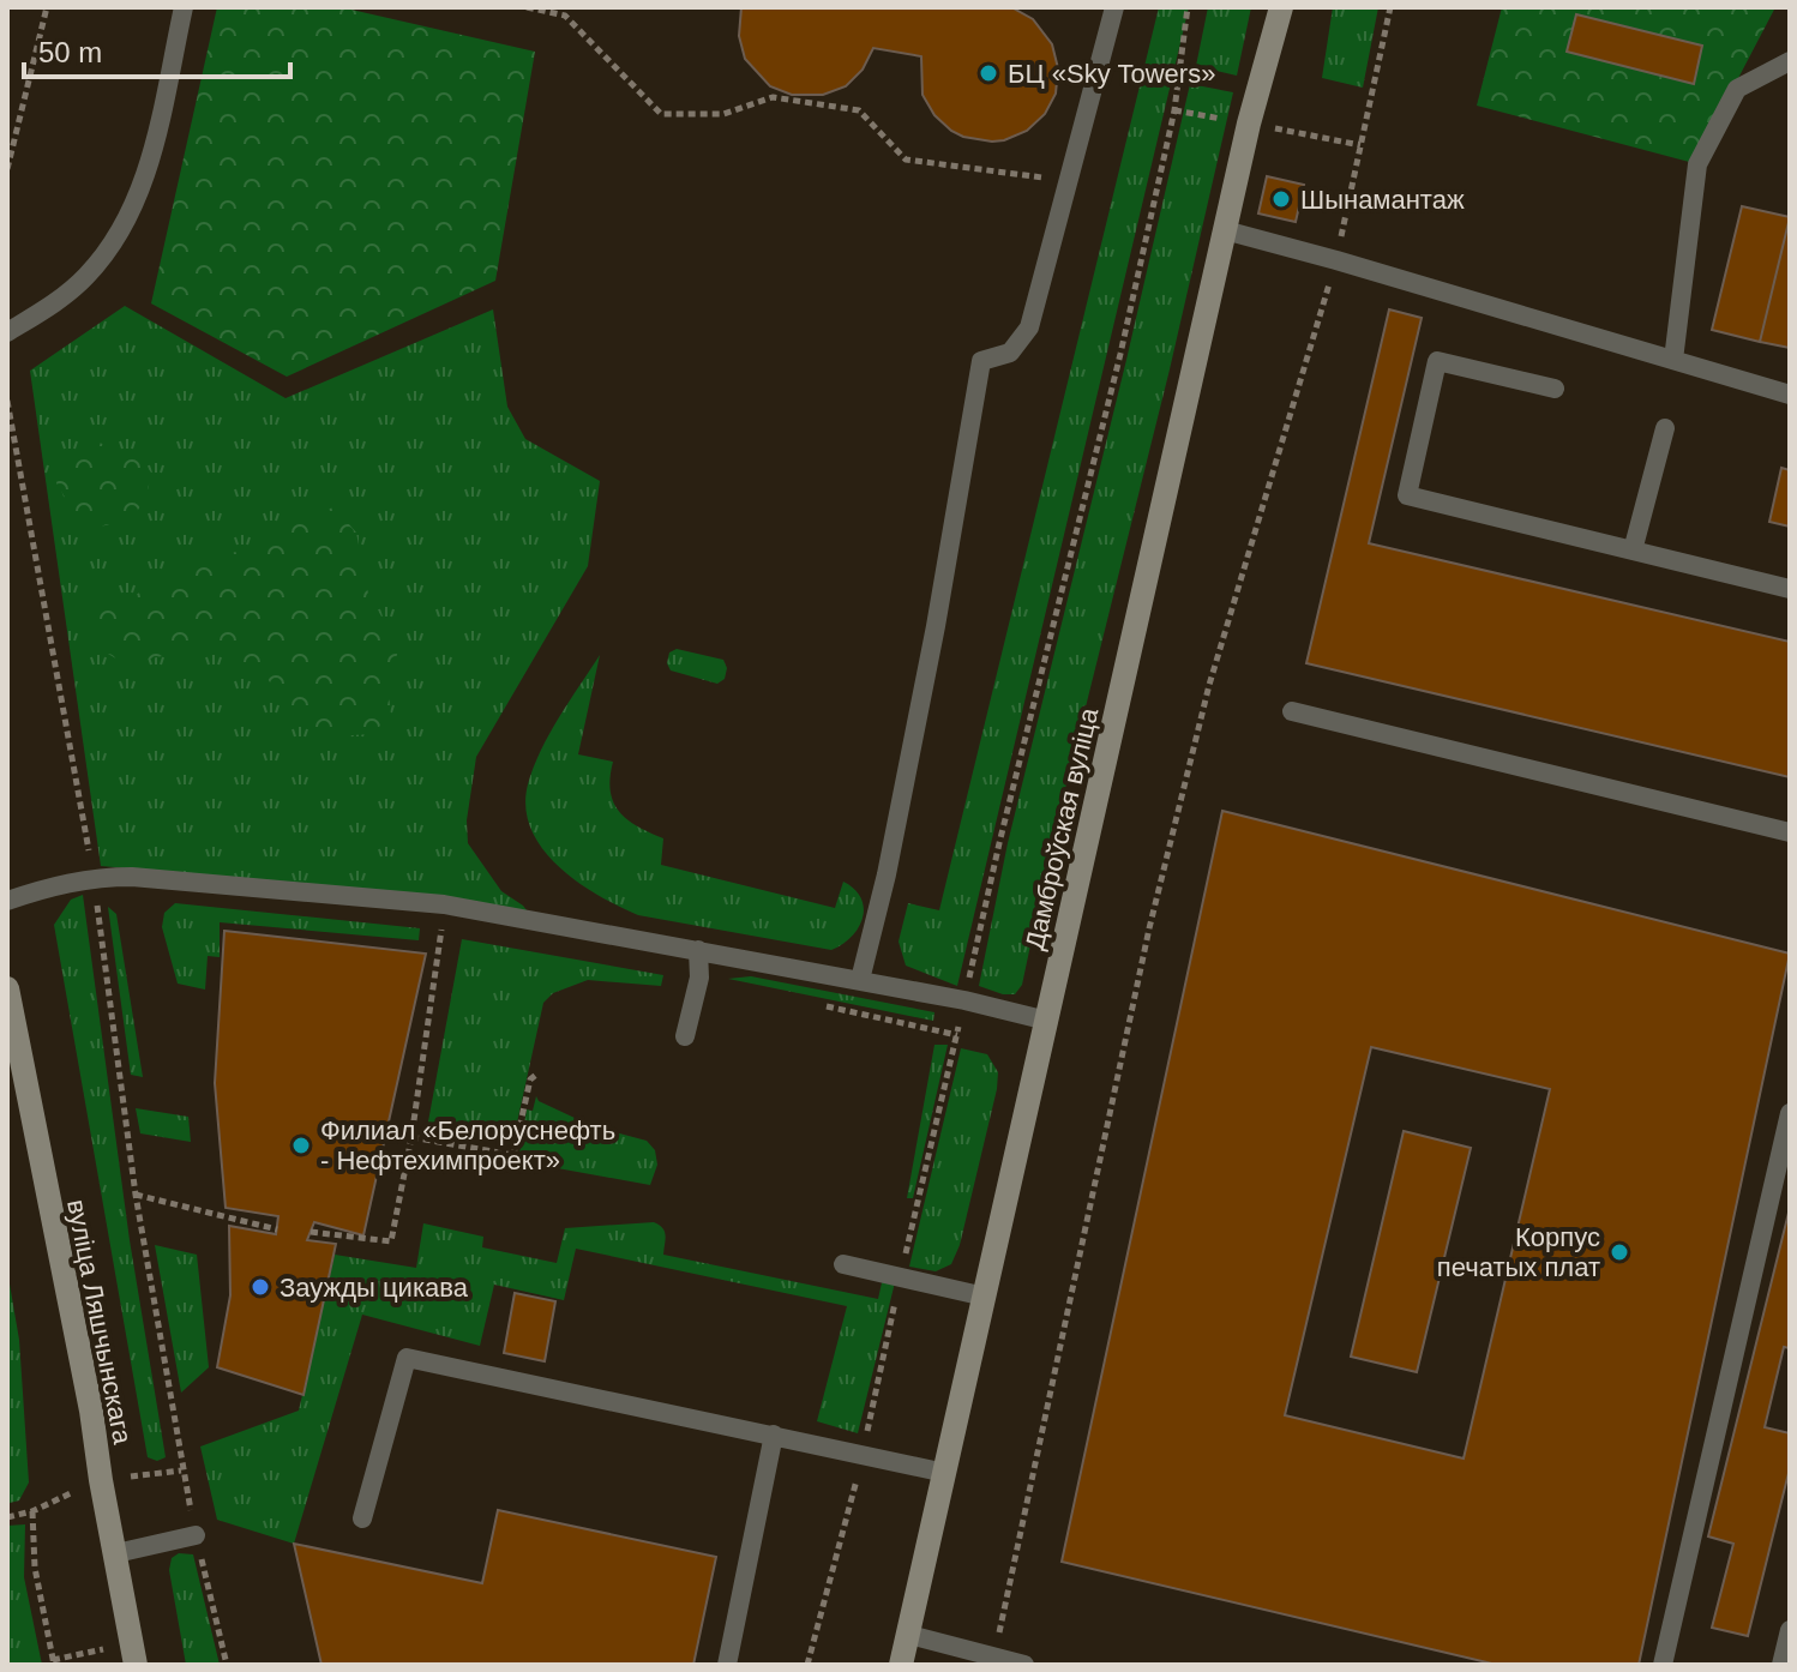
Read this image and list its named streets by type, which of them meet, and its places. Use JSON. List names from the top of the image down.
{
  "streets": {
    "street": ["Дамброўская вуліца", "вуліца Ляшчынскага"]
  },
  "places": [
    "БЦ «Sky Towers»",
    "Шынамантаж",
    "Филиал «Белоруснефть - Нефтехимпроект»",
    "Корпус печатых плат",
    "Заужды цикава"
  ],
  "scale_bar": "50 m"
}
